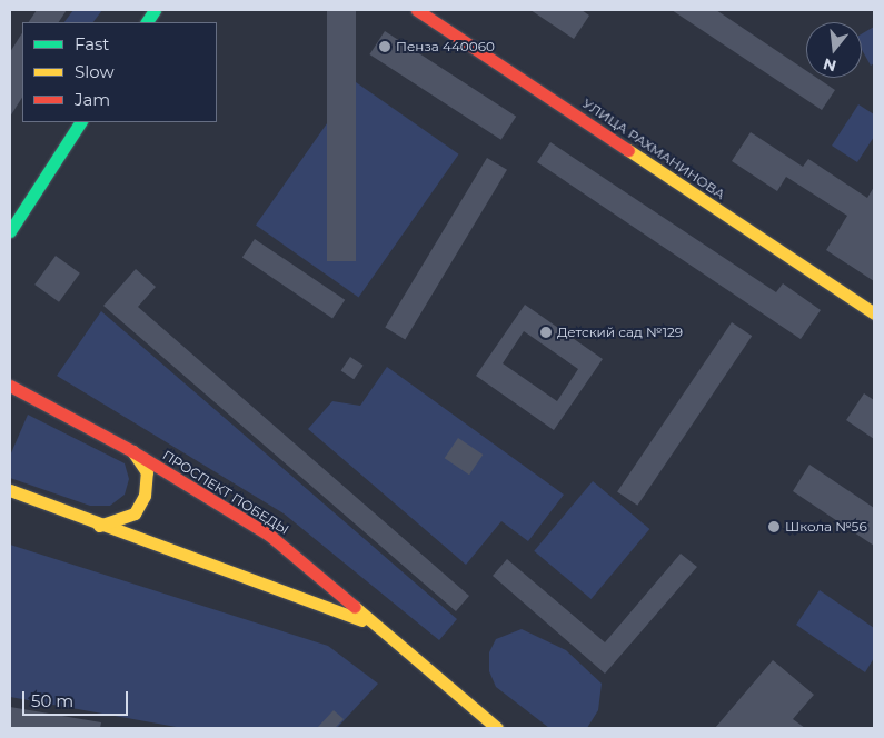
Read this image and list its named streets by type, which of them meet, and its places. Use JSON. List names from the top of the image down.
{
  "streets": {
    "main road": ["УЛИЦА РАХМАНИНОВА", "ПРОСПЕКТ ПОБЕДЫ"]
  },
  "places": ["Пенза 440060", "Детский сад №129", "Школа №56"],
  "legend": ["Fast", "Slow", "Jam"],
  "scale_bar": "50 m",
  "north": "bottom"
}
